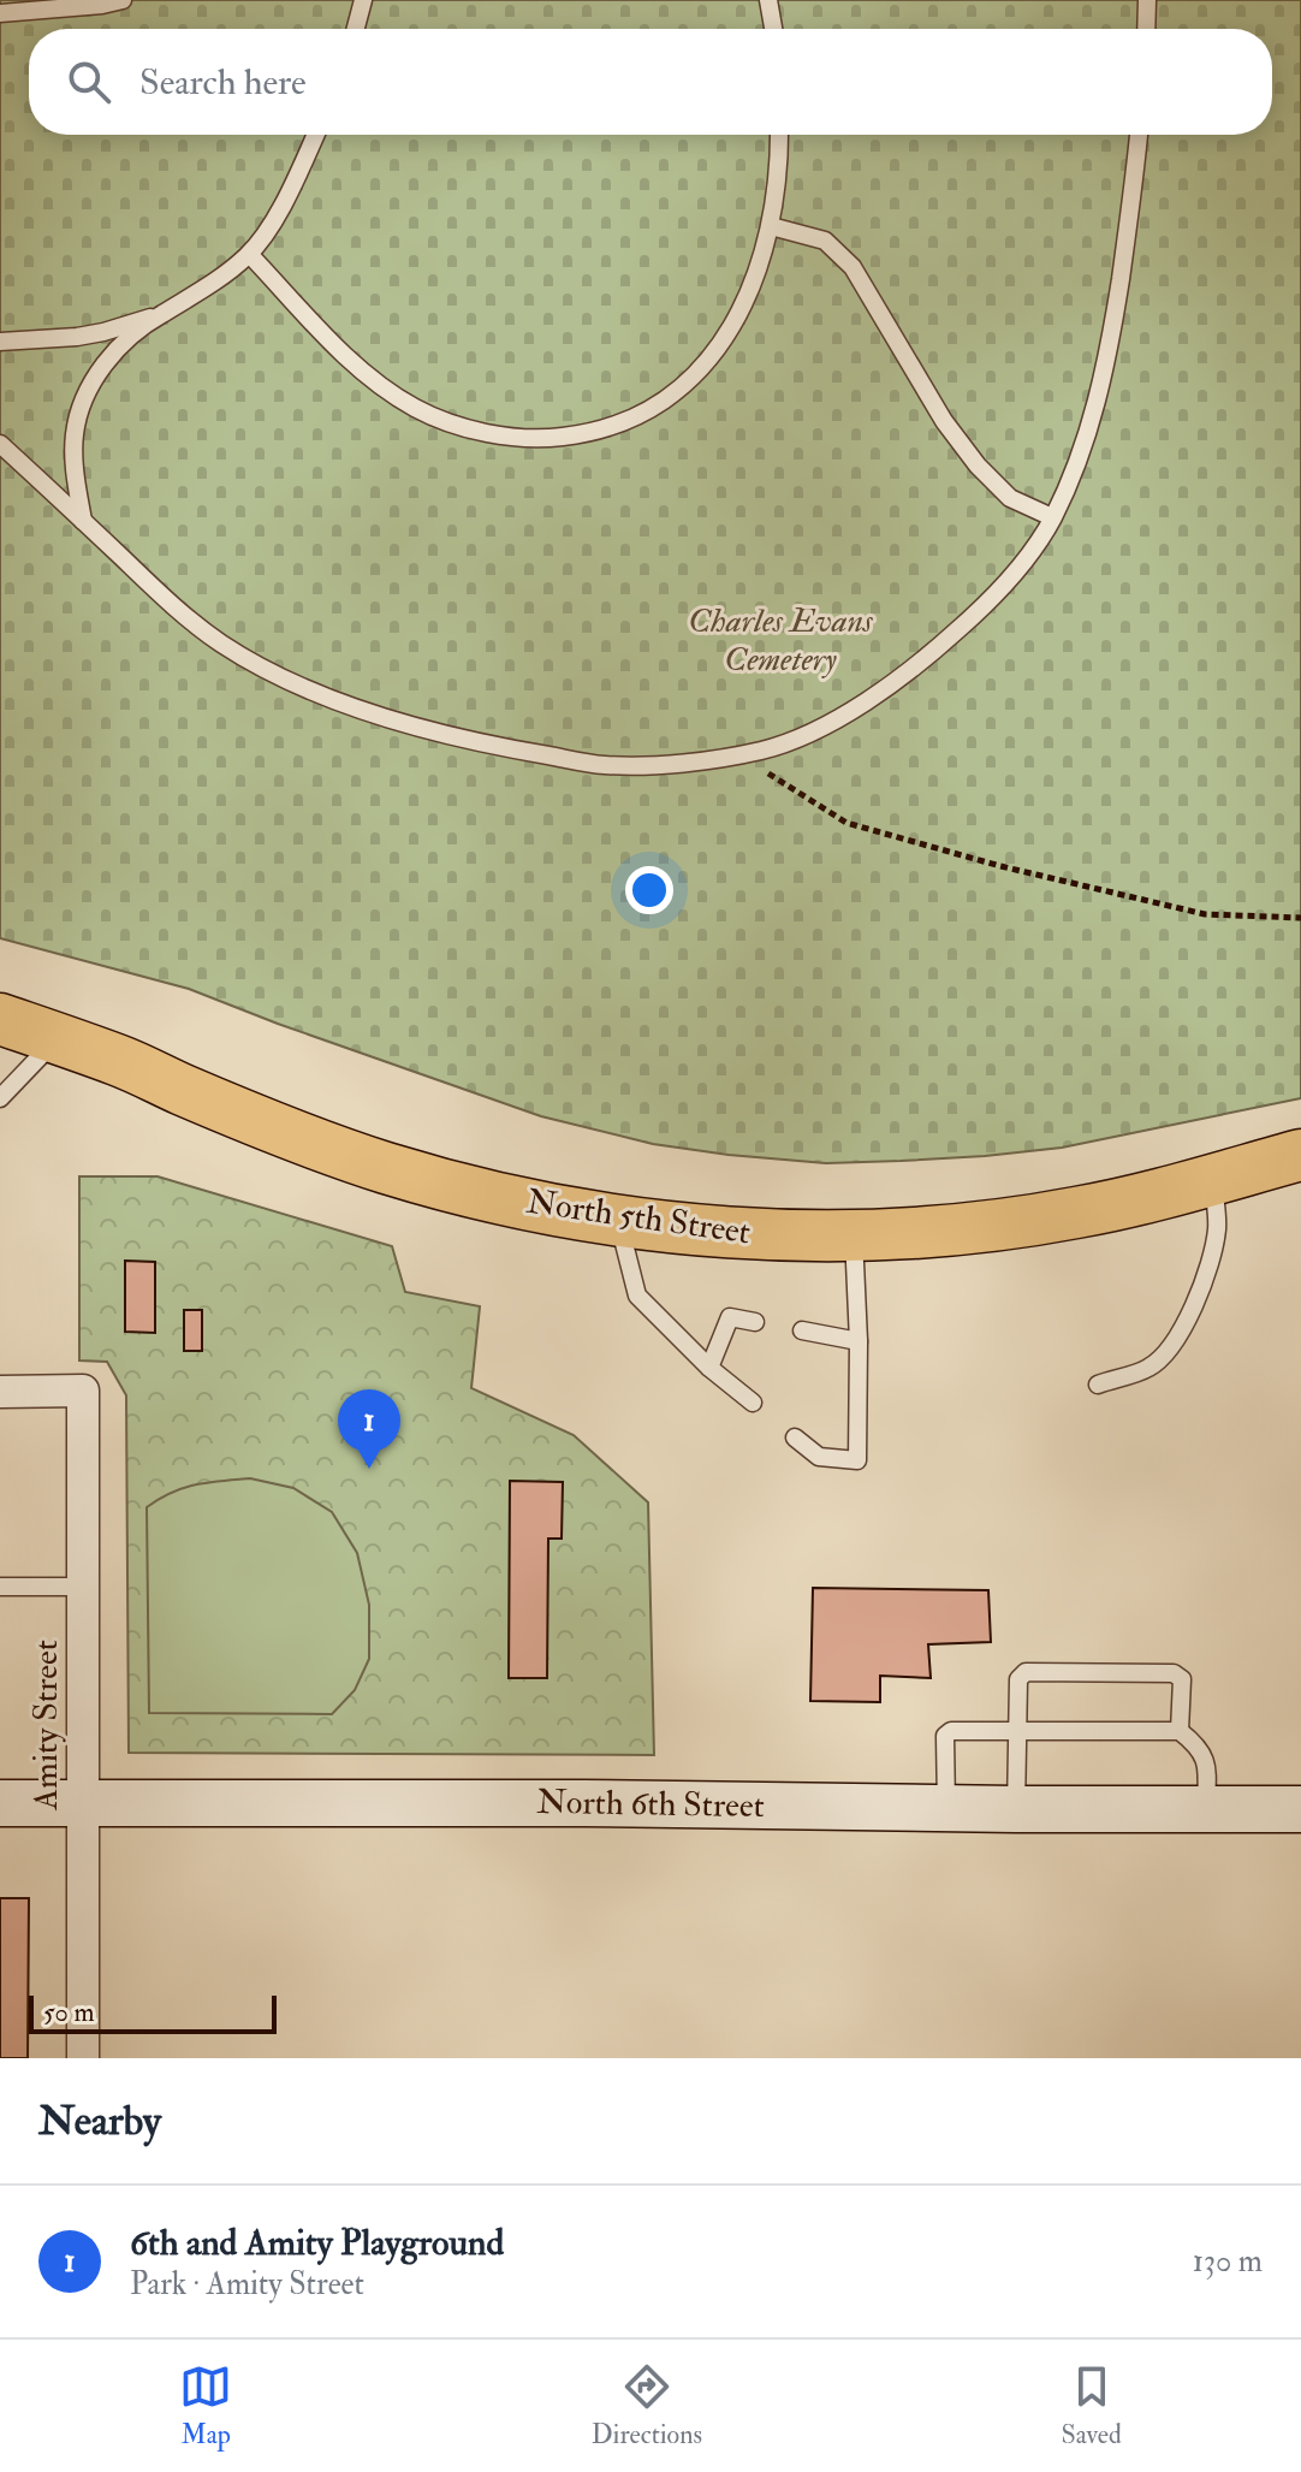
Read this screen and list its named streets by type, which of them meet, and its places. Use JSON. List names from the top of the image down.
{
  "streets": {
    "main road": ["North 5th Street"],
    "street": ["Amity Street", "North 6th Street"]
  },
  "crossings": [
    ["Amity Street", "North 6th Street"]
  ],
  "parks": ["Charles Evans Cemetery"],
  "scale_bar": "50 m",
  "page": {
    "search": "Search here",
    "pins": "1",
    "scale": "50 m",
    "heading": "Nearby",
    "list": [
      {
        "mark": "1",
        "name": "6th and Amity Playground",
        "note": "Park · Amity Street",
        "value": "130 m"
      }
    ],
    "nav": ["Map", "Directions", "Saved"]
  }
}
